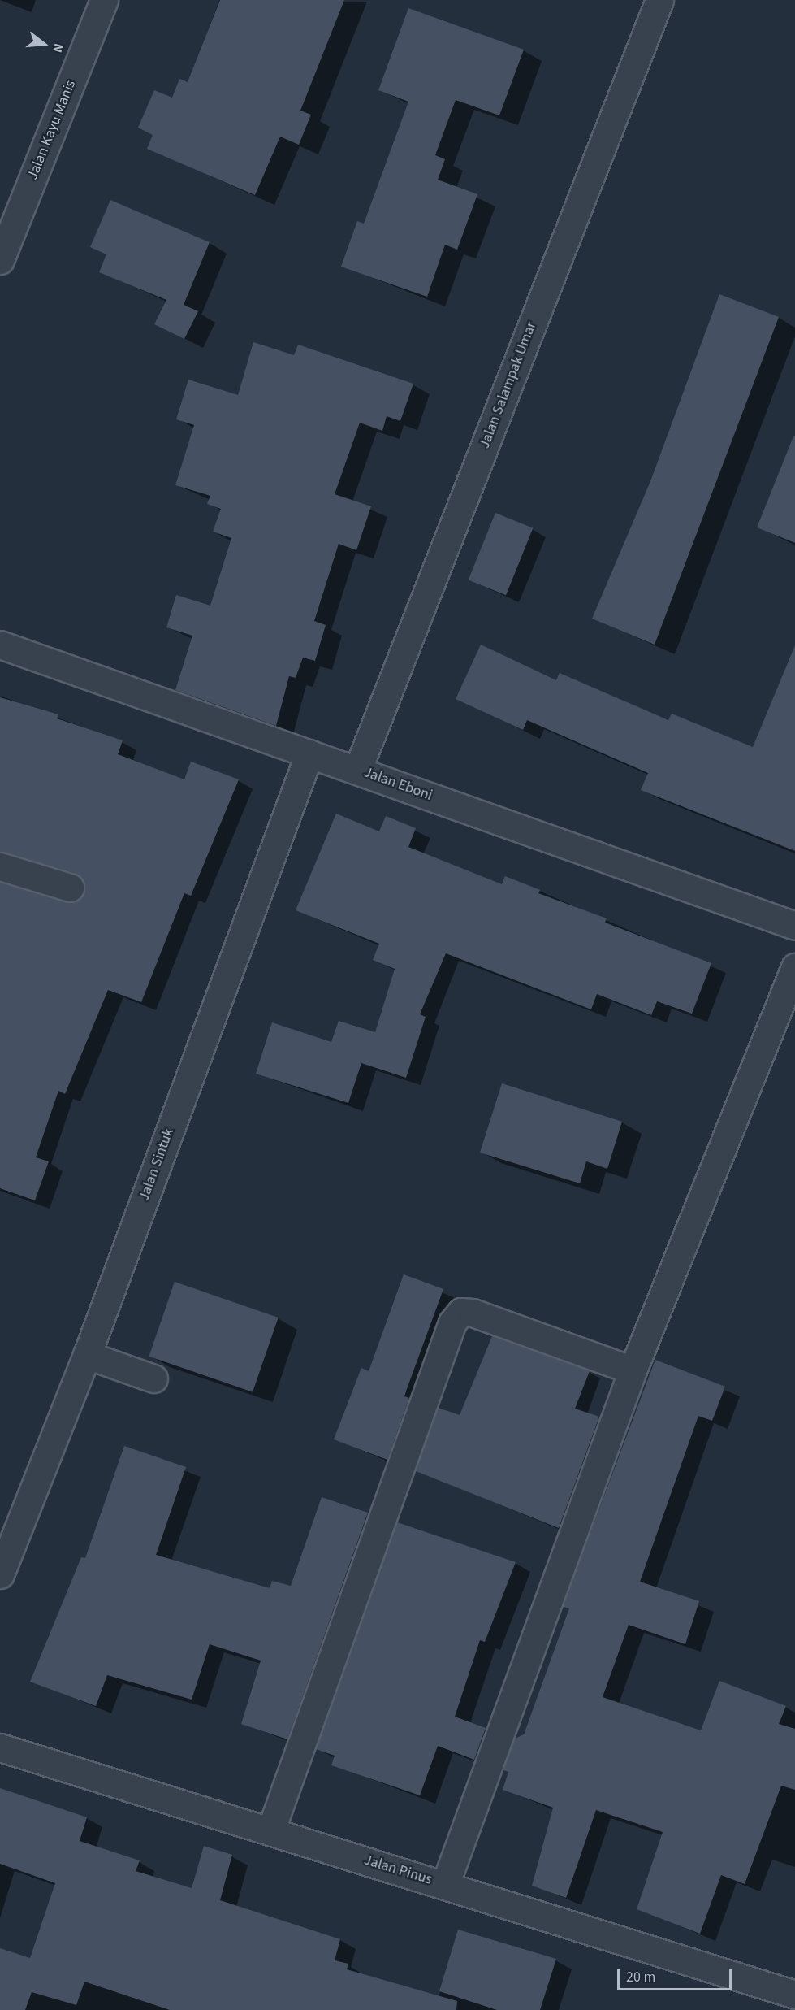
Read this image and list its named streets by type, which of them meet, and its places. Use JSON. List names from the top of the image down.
{
  "streets": {
    "street": [
      "Jalan Kayu Manis",
      "Jalan Salampak Umar",
      "Jalan Eboni",
      "Jalan Sintuk",
      "Jalan Pinus"
    ]
  },
  "crossings": [
    ["Jalan Salampak Umar", "Jalan Eboni"],
    ["Jalan Eboni", "Jalan Sintuk"]
  ],
  "scale_bar": "20 m",
  "north": "right"
}
